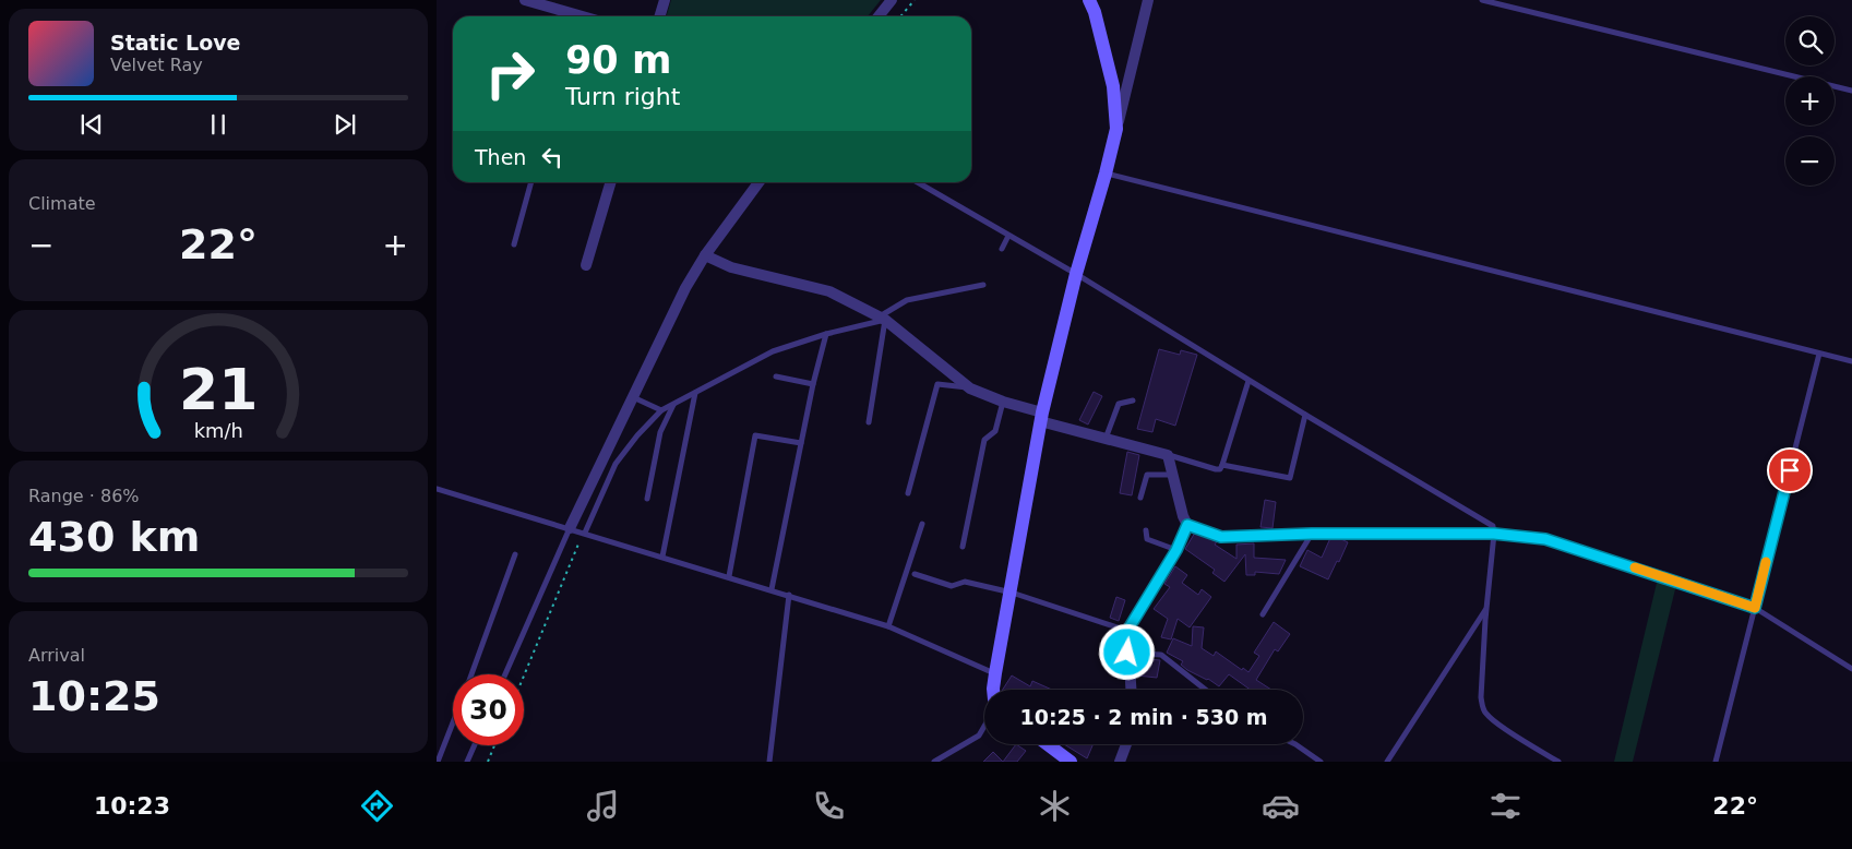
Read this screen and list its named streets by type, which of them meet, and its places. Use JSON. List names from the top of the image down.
{
  "page": {
    "map_buttons": ["+", "−"],
    "turn": ["90 m", "Turn right"],
    "song": ["Static Love", "Velvet Ray"],
    "then": "Then",
    "tile": [
      "Climate",
      ["Range · 86%", "430 km"],
      ["Arrival", "10:25"]
    ],
    "heat": ["−", "22°", "+"],
    "limit": "30",
    "trip": "10:25 · 2 min · 530 m",
    "tabs": ["10:23", "22°"],
    "gauge": ["21", "km/h"]
  }
}
